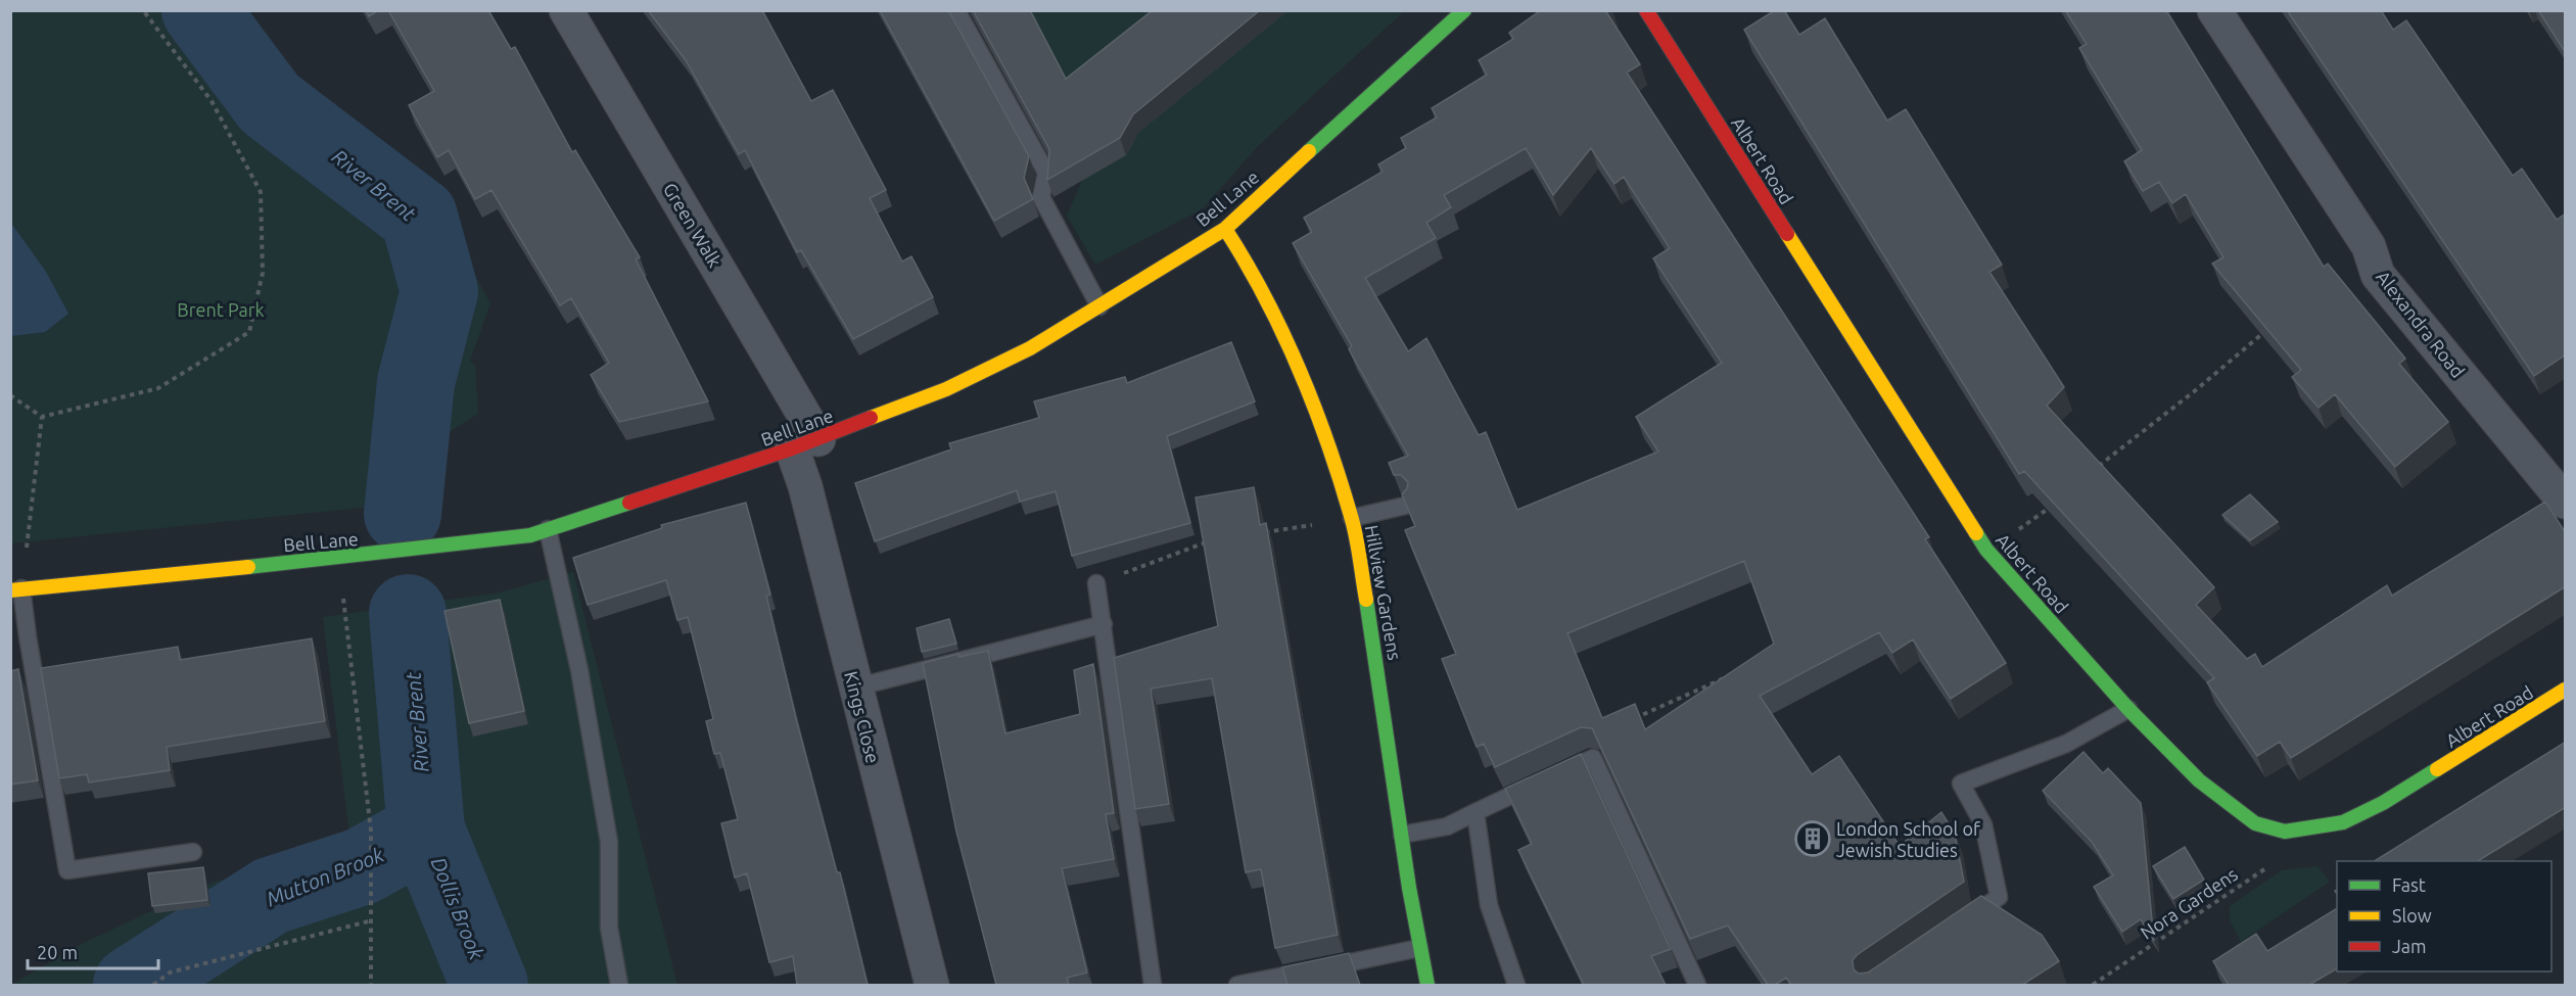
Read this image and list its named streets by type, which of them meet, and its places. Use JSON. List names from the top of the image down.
{
  "streets": {
    "street": [
      "Albert Road",
      "Bell Lane",
      "Green Walk",
      "Alexandra Road",
      "Hillview Gardens",
      "Kings Close"
    ],
    "path": ["Nora Gardens"]
  },
  "crossings": [
    ["Albert Road", "Nora Gardens"],
    ["Bell Lane", "Green Walk"],
    ["Bell Lane", "Hillview Gardens"],
    ["Bell Lane", "Kings Close"],
    ["Green Walk", "Kings Close"]
  ],
  "water": ["River Brent", "Mutton Brook", "Dollis Brook"],
  "parks": ["Brent Park"],
  "places": {
    "building": ["London School of Jewish Studies"]
  },
  "legend": ["Fast", "Slow", "Jam"],
  "scale_bar": "20 m"
}
